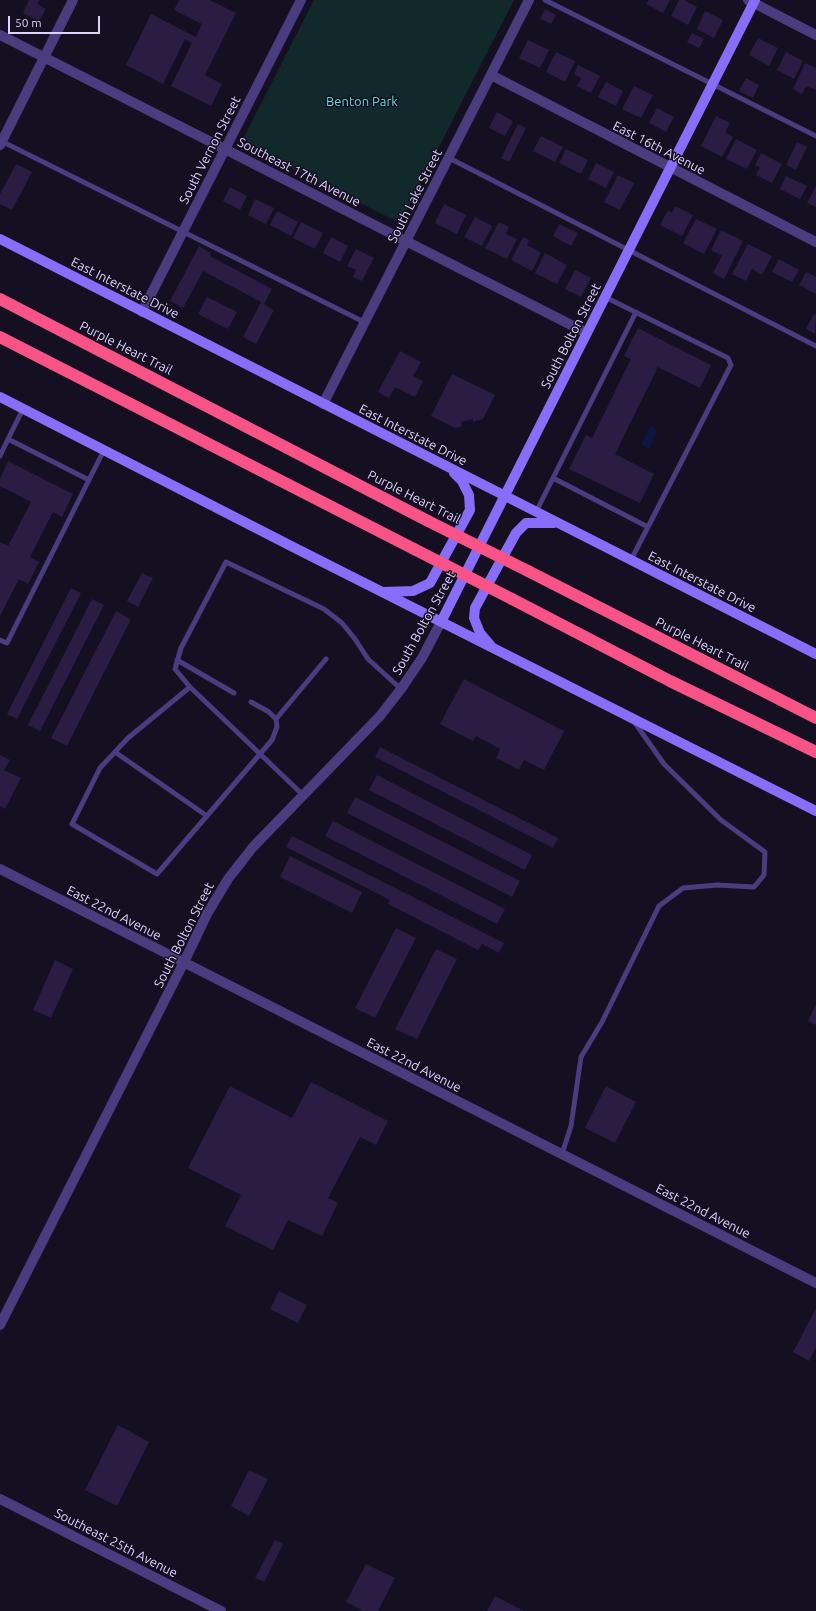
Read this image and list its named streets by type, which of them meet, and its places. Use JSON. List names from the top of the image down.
{
  "streets": {
    "highway": ["Purple Heart Trail"],
    "main road": ["East Interstate Drive", "South Bolton Street"],
    "street": [
      "East 16th Avenue",
      "South Vernon Street",
      "Southeast 17th Avenue",
      "South Lake Street",
      "East 22nd Avenue",
      "Southeast 25th Avenue"
    ]
  },
  "crossings": [
    ["East 16th Avenue", "South Lake Street"],
    ["East 16th Avenue", "South Bolton Street"],
    ["South Vernon Street", "Southeast 17th Avenue"],
    ["South Vernon Street", "East Interstate Drive"],
    ["Southeast 17th Avenue", "South Lake Street"],
    ["Southeast 17th Avenue", "South Bolton Street"],
    ["South Lake Street", "East Interstate Drive"],
    ["East Interstate Drive", "South Bolton Street"],
    ["South Bolton Street", "East 22nd Avenue"]
  ],
  "parks": ["Benton Park"],
  "scale_bar": "50 m"
}
